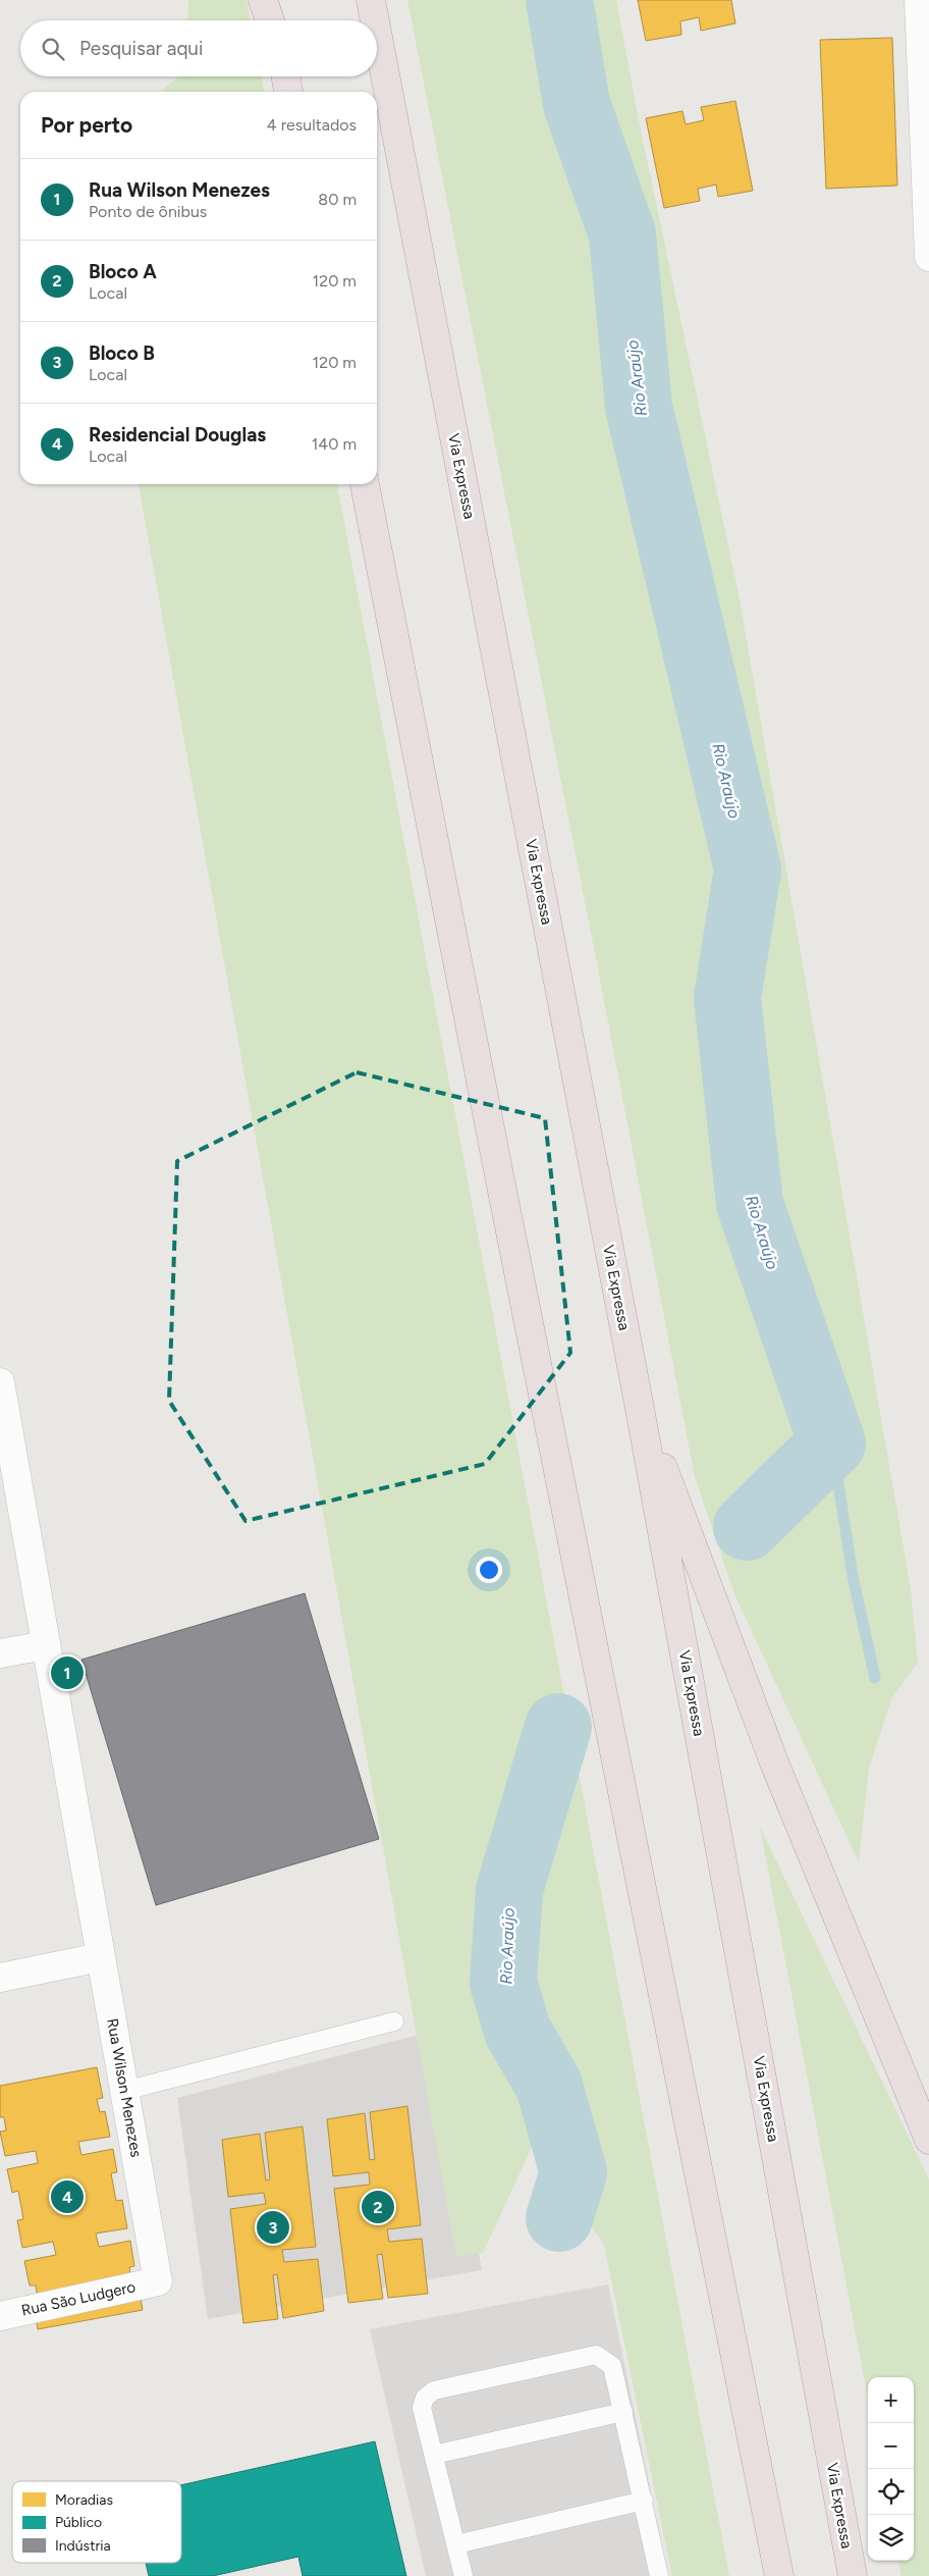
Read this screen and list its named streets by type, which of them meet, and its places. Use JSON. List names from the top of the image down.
{
  "streets": {
    "highway": ["Via Expressa"],
    "street": ["Rua Wilson Menezes", "Rua São Ludgero"]
  },
  "crossings": [
    ["Rua Wilson Menezes", "Rua São Ludgero"]
  ],
  "water": ["Rio Araújo"],
  "legend": ["Moradias", "Público", "Indústria"],
  "page": {
    "search": "Pesquisar aqui",
    "heading": ["Por perto", "4 resultados"],
    "list": [
      {
        "mark": "1",
        "name": "Rua Wilson Menezes",
        "note": "Ponto de ônibus",
        "value": "80 m"
      },
      {
        "mark": "2",
        "name": "Bloco A",
        "note": "Local",
        "value": "120 m"
      },
      {
        "mark": "3",
        "name": "Bloco B",
        "note": "Local",
        "value": "120 m"
      },
      {
        "mark": "4",
        "name": "Residencial Douglas",
        "note": "Local",
        "value": "140 m"
      }
    ],
    "pins": [
      "1",
      "4",
      "2",
      "3"
    ],
    "map_buttons": ["+", "−"]
  }
}
